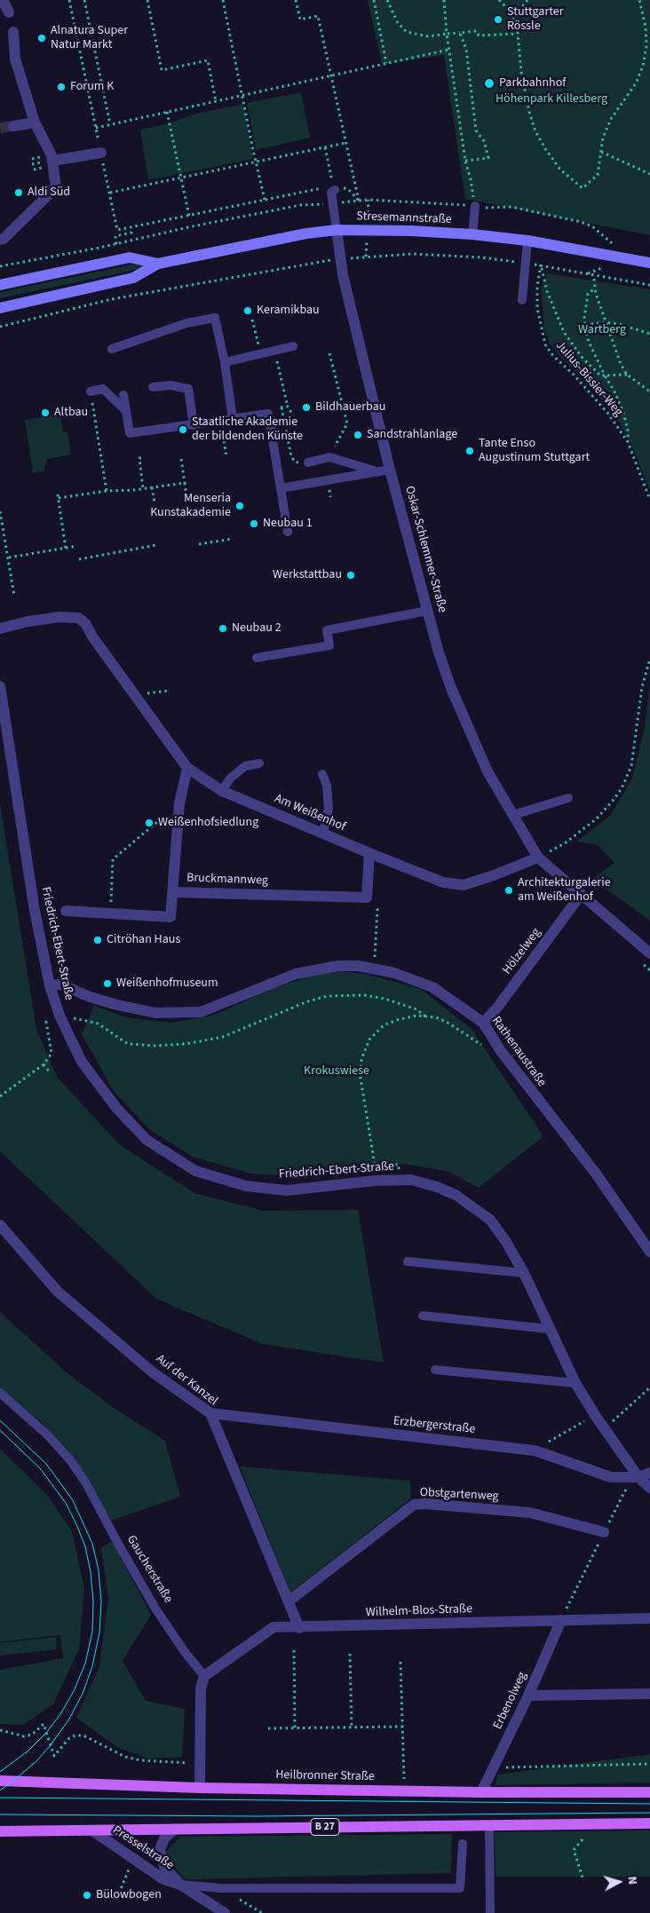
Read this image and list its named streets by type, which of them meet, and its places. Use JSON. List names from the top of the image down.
{
  "streets": {
    "main road": ["Stresemannstraße", "Heilbronner Straße", "B 27"],
    "street": [
      "Oskar-Schlemmer-Straße",
      "Am Weißenhof",
      "Bruckmannweg",
      "Friedrich-Ebert-Straße",
      "Hölzelweg",
      "Rathenaustraße",
      "Auf der Kanzel",
      "Erzbergerstraße",
      "Obstgartenweg",
      "Wilhelm-Blos-Straße",
      "Erbenolweg",
      "Presselstraße"
    ],
    "lane": ["Gaucherstraße"],
    "path": ["Julius-Bissier-Weg"]
  },
  "crossings": [
    ["Stresemannstraße", "Oskar-Schlemmer-Straße"],
    ["Oskar-Schlemmer-Straße", "Am Weißenhof"],
    ["Am Weißenhof", "Bruckmannweg"],
    ["Friedrich-Ebert-Straße", "Rathenaustraße"],
    ["Friedrich-Ebert-Straße", "Erzbergerstraße"],
    ["Hölzelweg", "Rathenaustraße"],
    ["Auf der Kanzel", "Erzbergerstraße"],
    ["Auf der Kanzel", "Obstgartenweg"],
    ["Auf der Kanzel", "Wilhelm-Blos-Straße"],
    ["Gaucherstraße", "Wilhelm-Blos-Straße"],
    ["Wilhelm-Blos-Straße", "Erbenolweg"],
    ["Erbenolweg", "Heilbronner Straße"],
    ["B 27", "Presselstraße"]
  ],
  "parks": ["Höhenpark Killesberg", "Wartberg", "Krokuswiese"],
  "places": [
    "Stuttgarter Rössle",
    "Alnatura Super Natur Markt",
    "Parkbahnhof",
    "Forum K",
    "Aldi Süd",
    "Keramikbau",
    "Bildhauerbau",
    "Altbau",
    "Staatliche Akademie der bildenden Künste",
    "Sandstrahlanlage",
    "Tante Enso Augustinum Stuttgart",
    "Menseria Kunstakademie",
    "Neubau 1",
    "Werkstattbau",
    "Neubau 2",
    "Weißenhofsiedlung",
    "Architekturgalerie am Weißenhof",
    "Citröhan Haus",
    "Weißenhofmuseum",
    "Bülowbogen"
  ],
  "north": "right"
}
